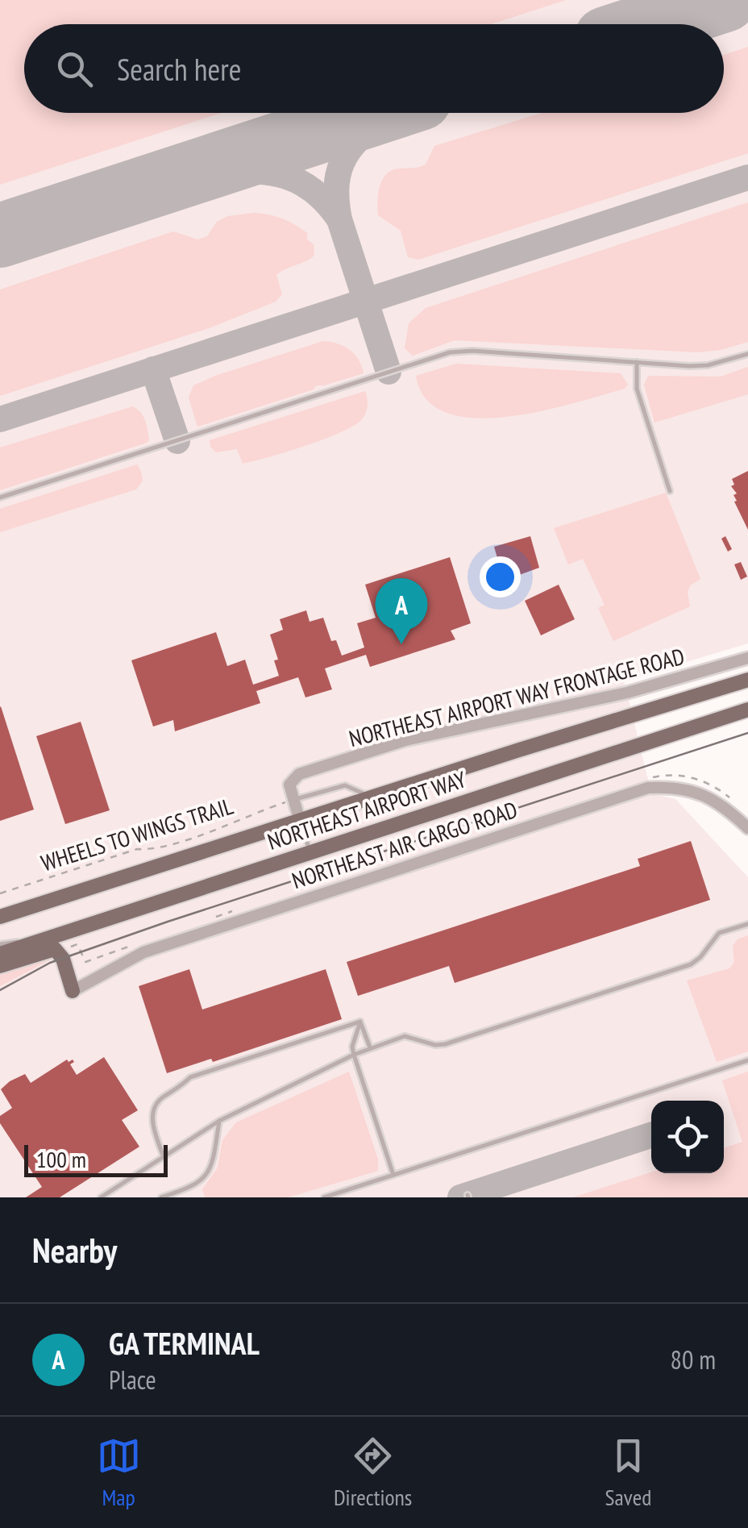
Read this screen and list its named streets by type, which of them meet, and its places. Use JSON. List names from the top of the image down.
{
  "streets": {
    "main road": ["NORTHEAST AIRPORT WAY"],
    "street": ["NORTHEAST AIRPORT WAY FRONTAGE ROAD", "NORTHEAST AIR CARGO ROAD"],
    "path": ["WHEELS TO WINGS TRAIL"]
  },
  "crossings": [
    ["NORTHEAST AIRPORT WAY FRONTAGE ROAD", "WHEELS TO WINGS TRAIL"]
  ],
  "scale_bar": "100 m",
  "page": {
    "search": "Search here",
    "pins": "A",
    "scale": "100 m",
    "heading": "Nearby",
    "list": [
      {
        "mark": "A",
        "name": "GA TERMINAL",
        "note": "Place",
        "value": "80 m"
      }
    ],
    "nav": ["Map", "Directions", "Saved"]
  }
}
